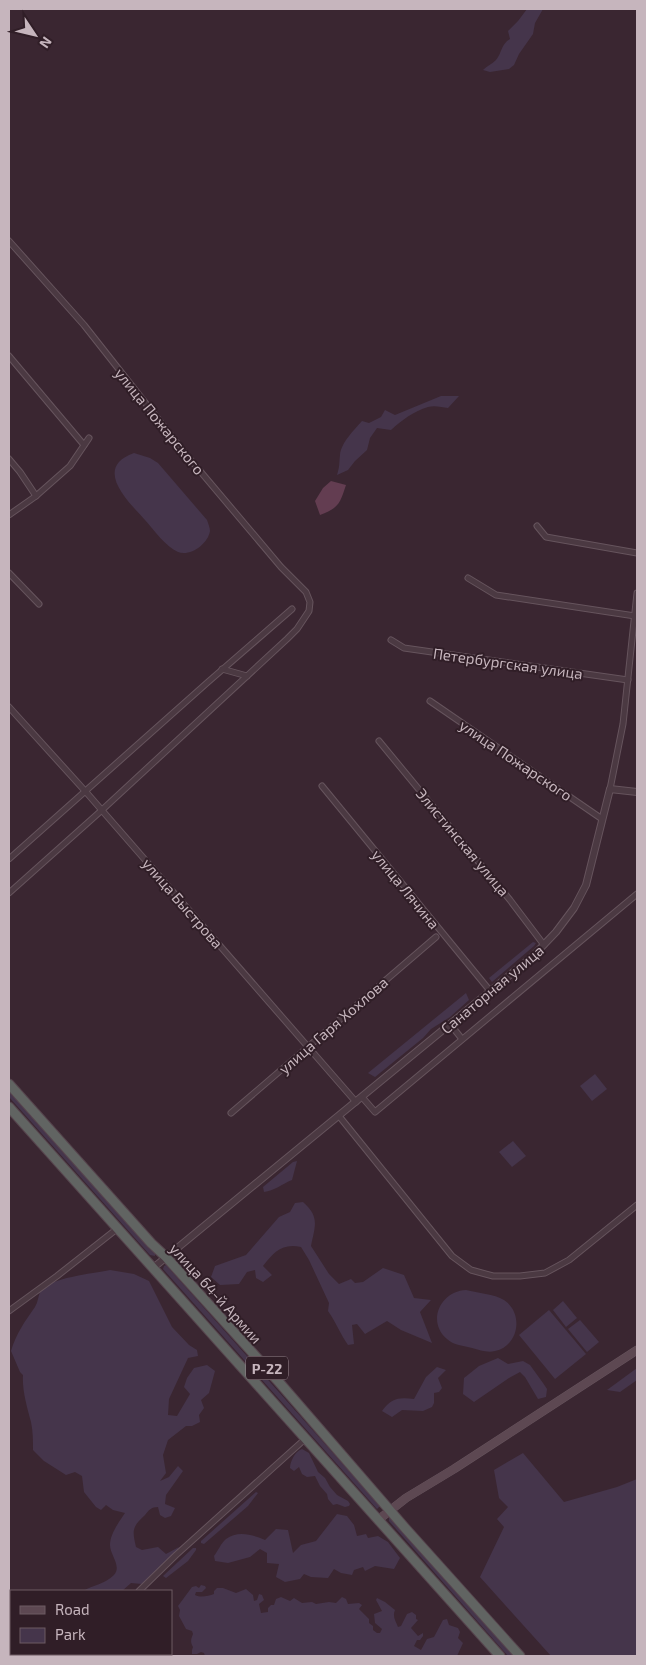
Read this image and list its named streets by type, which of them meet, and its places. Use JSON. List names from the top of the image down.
{
  "streets": {
    "highway": ["улица 64-й Армии", "Р-22"],
    "street": [
      "улица Пожарского",
      "Петербургская улица",
      "Элистинская улица",
      "улица Лячина",
      "улица Быстрова",
      "Санаторная улица",
      "улица Гаря Хохлова"
    ]
  },
  "crossings": [
    ["улица Пожарского", "Санаторная улица"],
    ["Петербургская улица", "Санаторная улица"],
    ["Элистинская улица", "Санаторная улица"],
    ["улица Лячина", "Санаторная улица"],
    ["улица Быстрова", "Санаторная улица"],
    ["улица Быстрова", "улица Гаря Хохлова"],
    ["Санаторная улица", "улица 64-й Армии"]
  ],
  "legend": ["Road", "Park"],
  "north": "bottom right"
}
